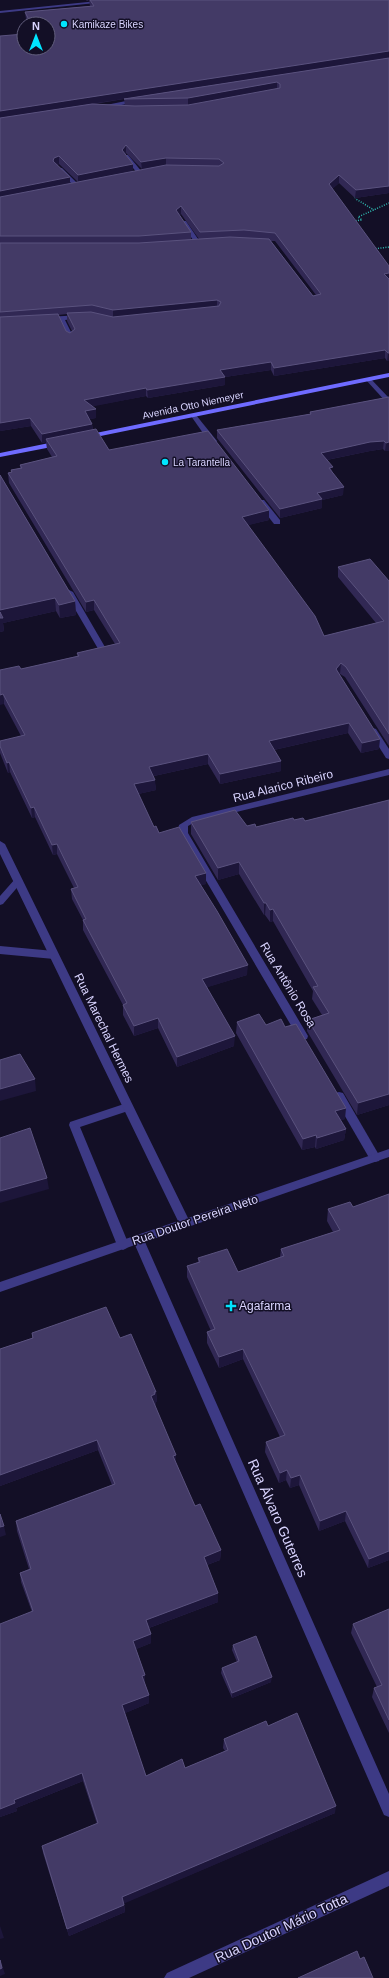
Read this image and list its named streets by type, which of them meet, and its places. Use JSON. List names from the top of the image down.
{
  "streets": {
    "main road": ["Avenida Otto Niemeyer"],
    "street": [
      "Rua Alarico Ribeiro",
      "Rua Antônio Rosa",
      "Rua Marechal Hermes",
      "Rua Doutor Pereira Neto",
      "Rua Álvaro Guterres",
      "Rua Doutor Mário Totta"
    ]
  },
  "crossings": [
    ["Rua Alarico Ribeiro", "Rua Antônio Rosa"],
    ["Rua Marechal Hermes", "Rua Doutor Pereira Neto"],
    ["Rua Doutor Pereira Neto", "Rua Álvaro Guterres"]
  ],
  "places": {
    "other": ["Kamikaze Bikes", "La Tarantella"],
    "health": ["Agafarma"]
  },
  "north": "top"
}
